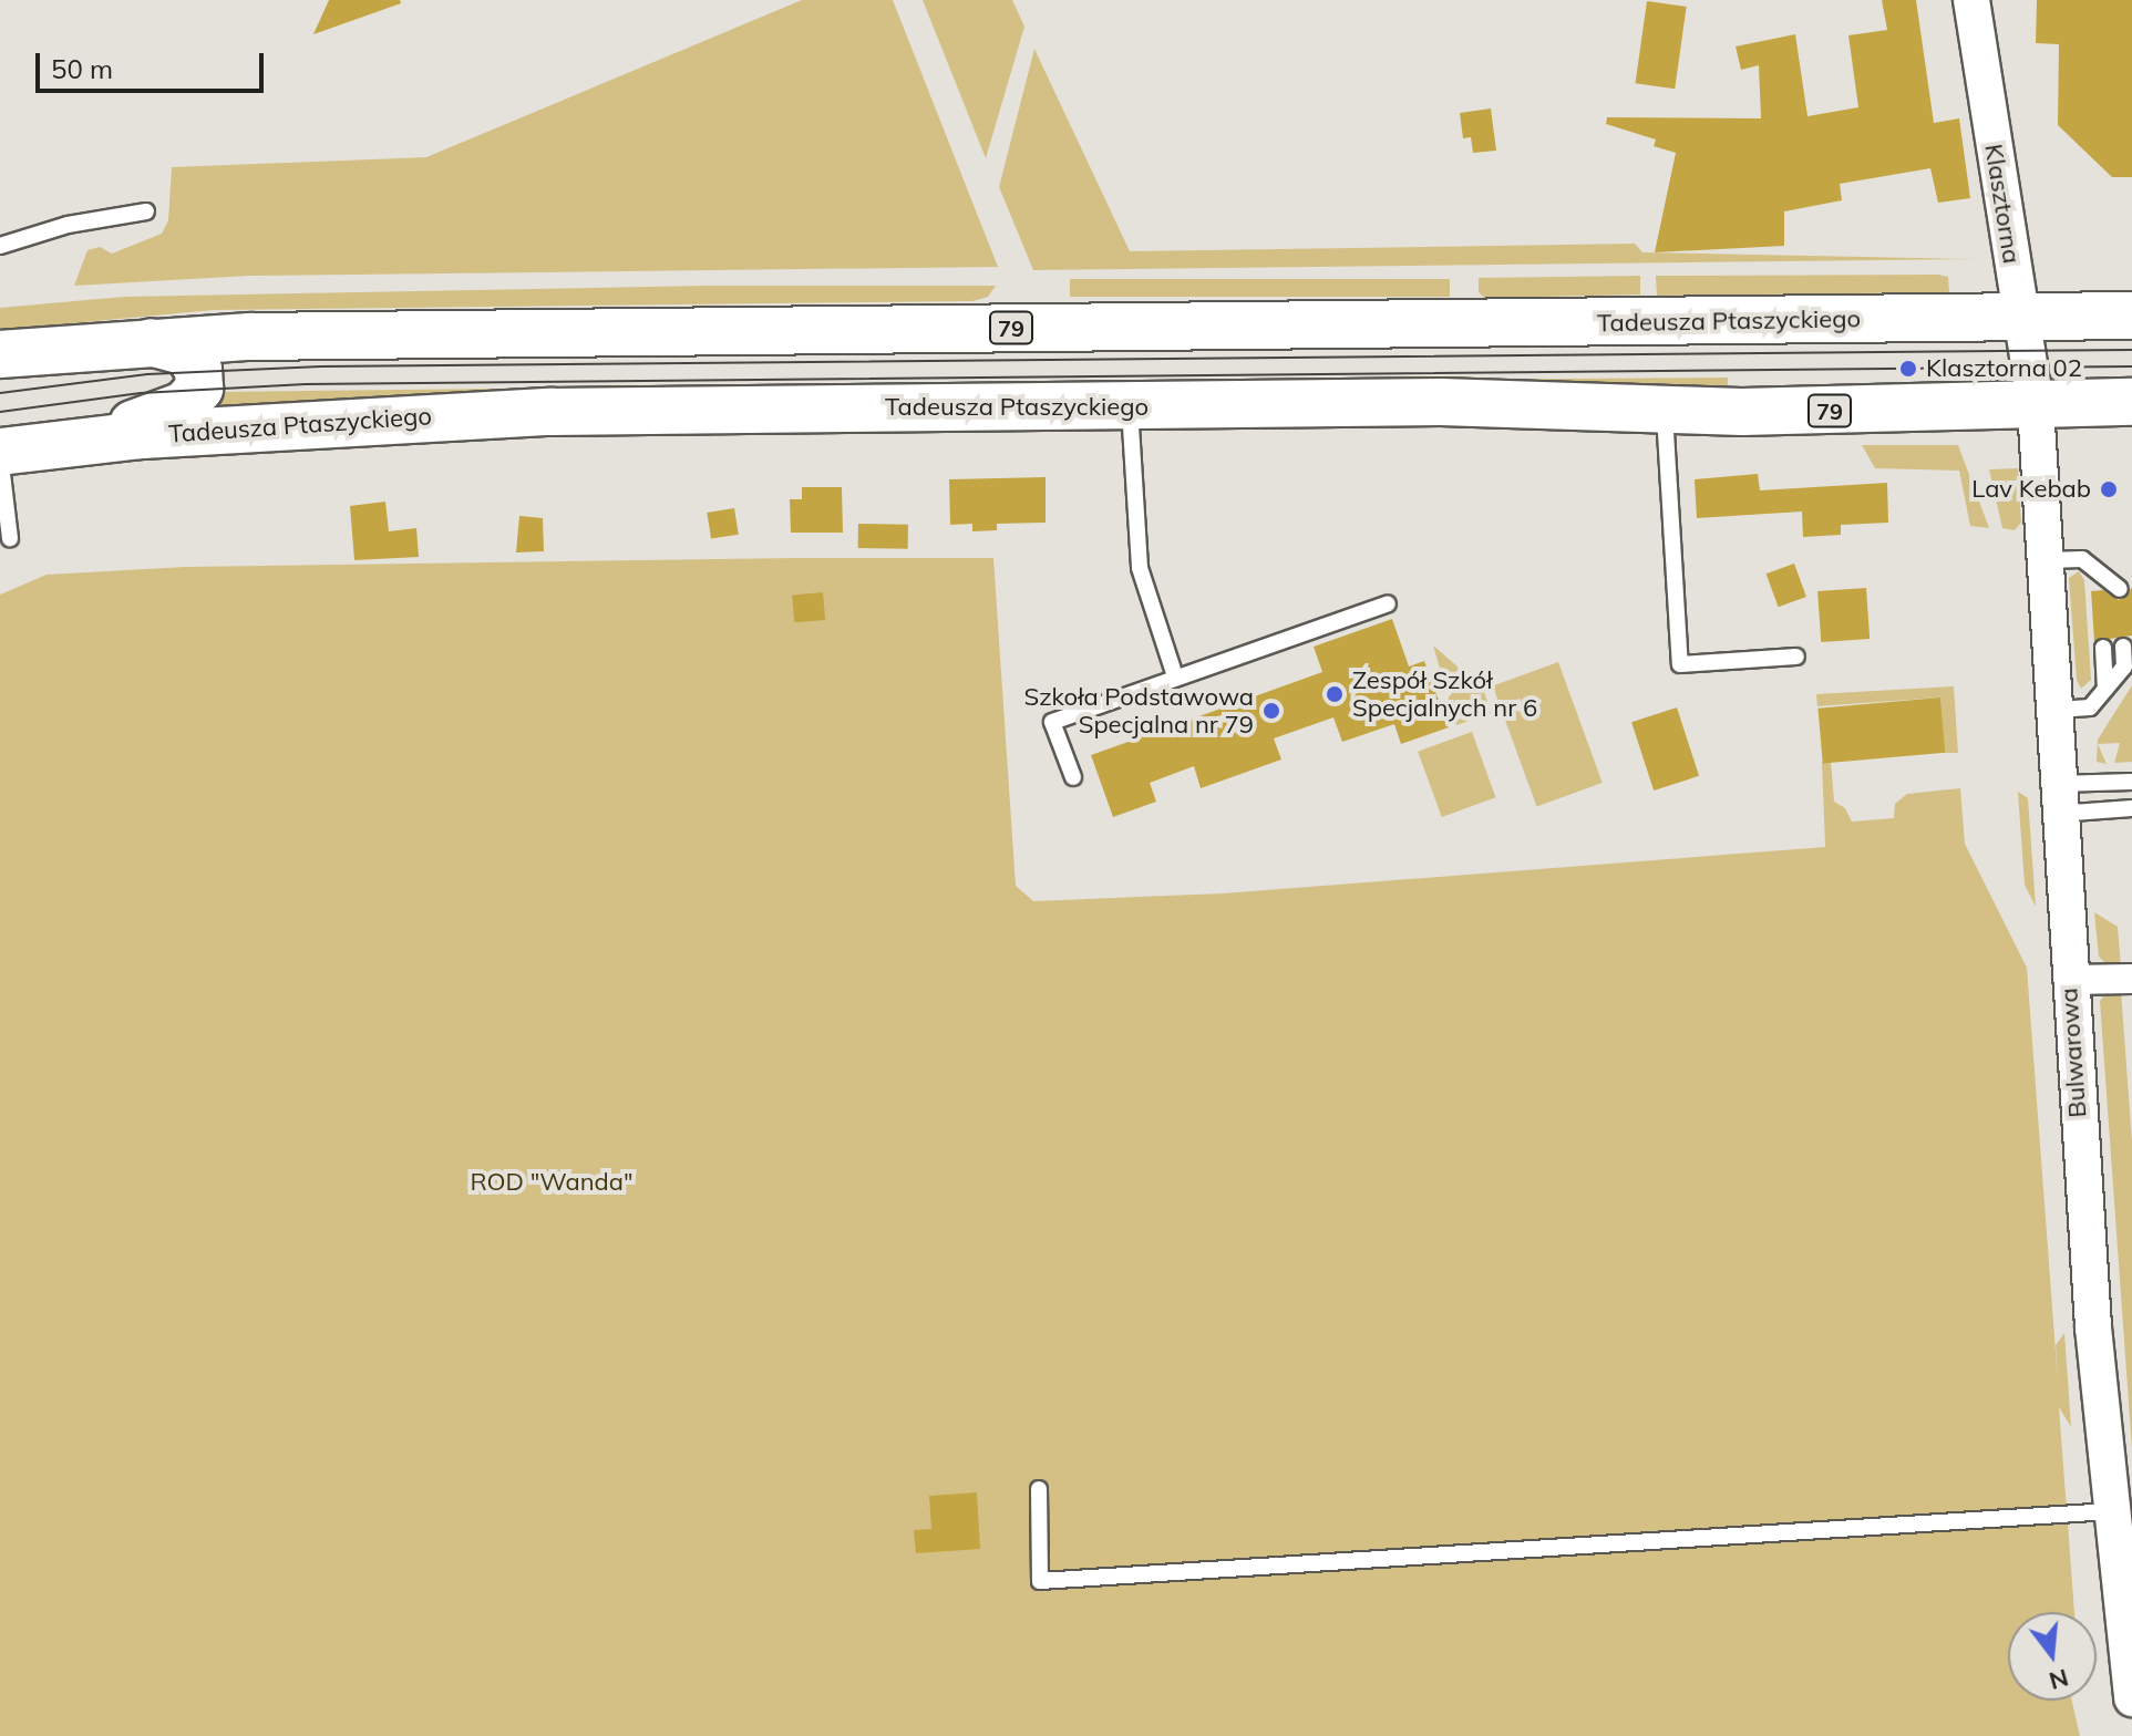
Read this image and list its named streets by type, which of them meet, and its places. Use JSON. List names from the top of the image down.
{
  "streets": {
    "main road": ["Tadeusza Ptaszyckiego", "79"],
    "street": ["Klasztorna", "Bulwarowa"]
  },
  "crossings": [
    ["Klasztorna", "Tadeusza Ptaszyckiego"],
    ["Klasztorna", "79"],
    ["Klasztorna", "Bulwarowa"],
    ["Tadeusza Ptaszyckiego", "79"],
    ["Tadeusza Ptaszyckiego", "Bulwarowa"],
    ["79", "Bulwarowa"]
  ],
  "parks": ["ROD \"Wanda\""],
  "places": [
    "Klasztorna 02",
    "Lav Kebab",
    "Zespół Szkół Specjalnych nr 6",
    "Szkoła Podstawowa Specjalna nr 79"
  ],
  "scale_bar": "50 m",
  "north": "bottom"
}
